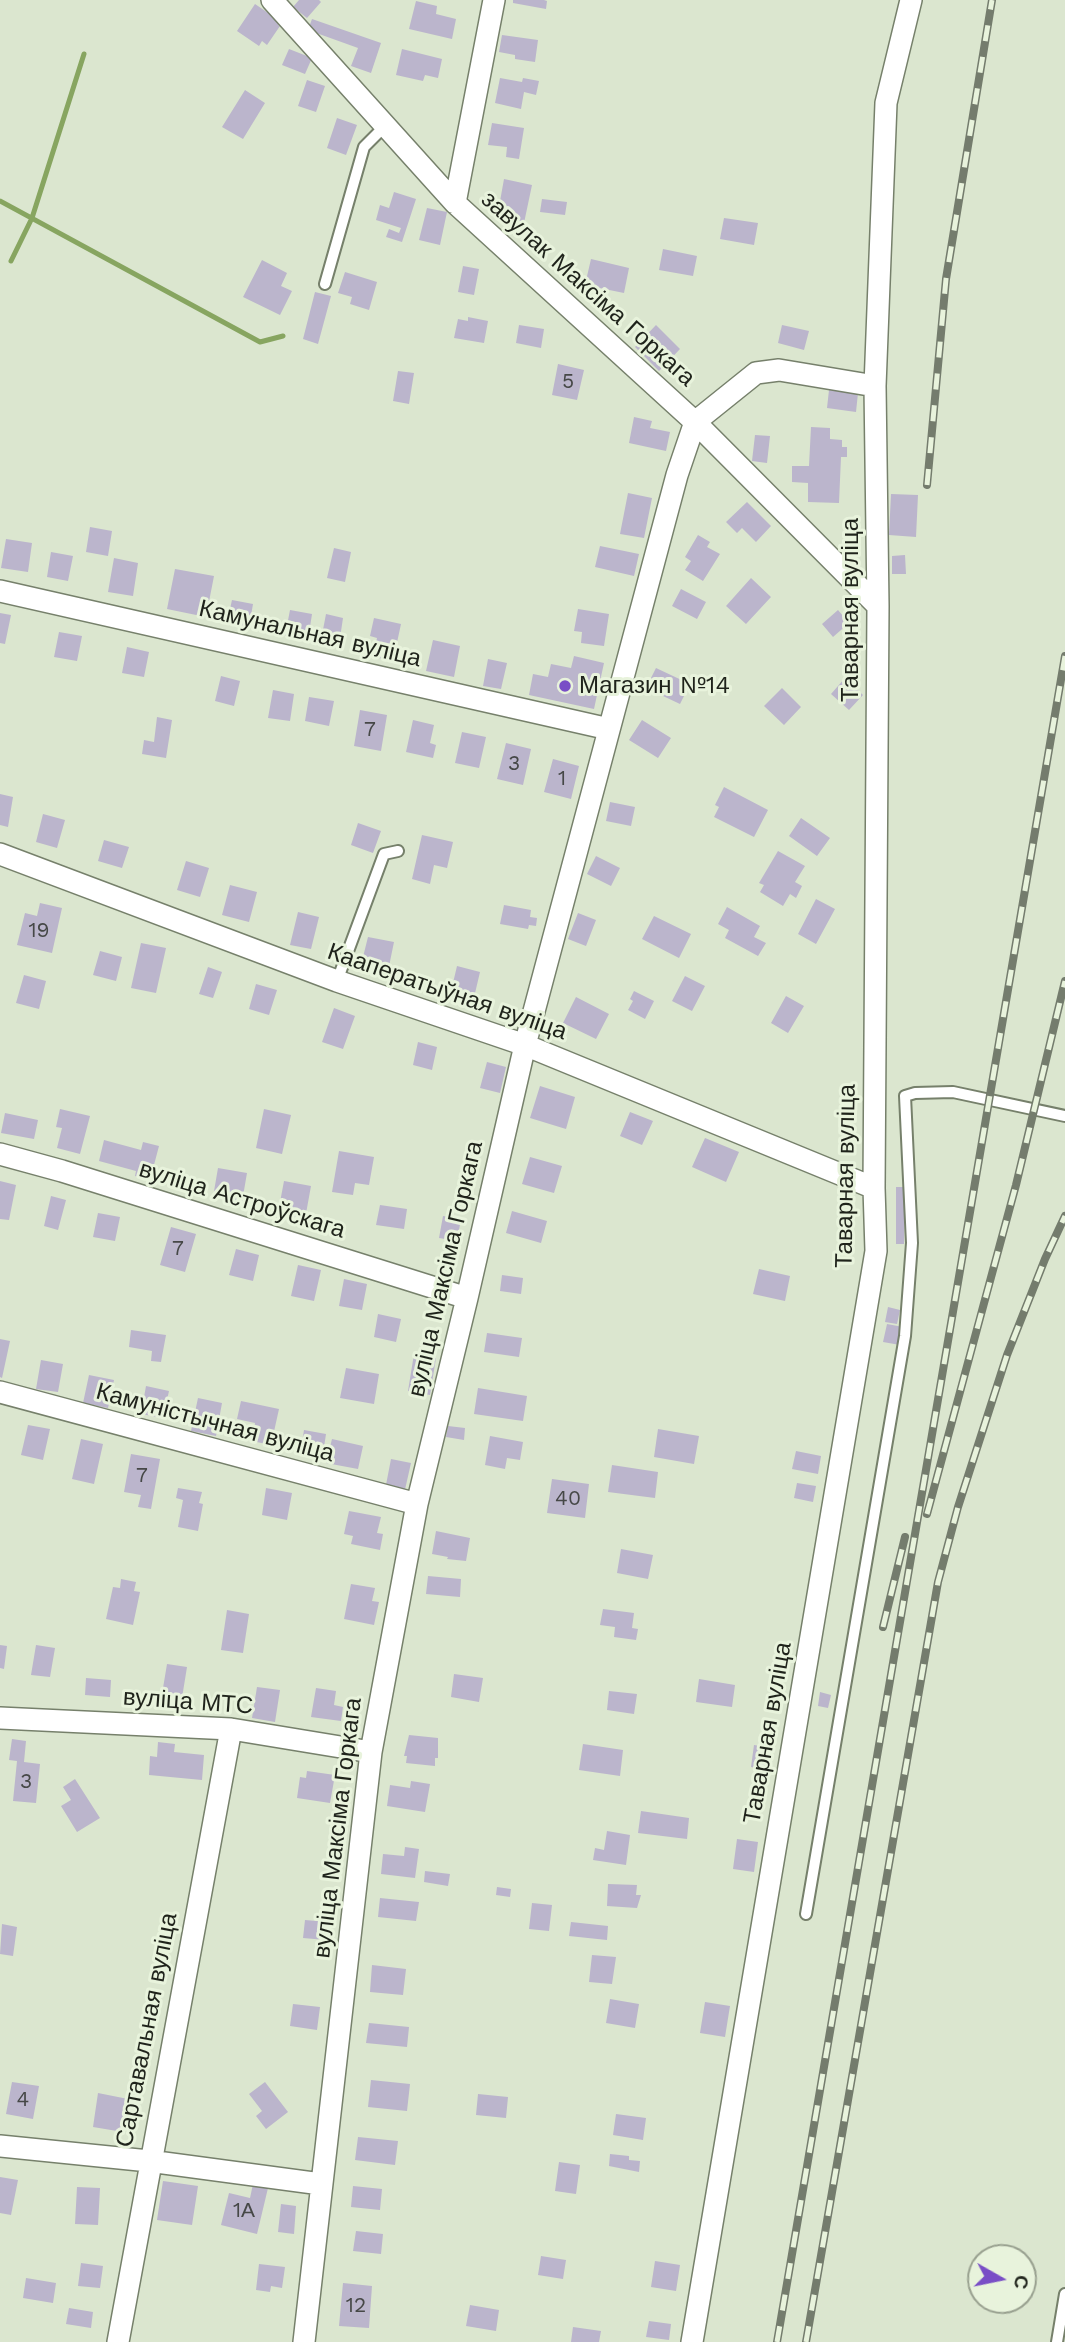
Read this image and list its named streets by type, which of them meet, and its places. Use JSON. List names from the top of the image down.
{
  "streets": {
    "street": [
      "завулак Максіма Горкага",
      "Таварная вуліца",
      "Камунальная вуліца",
      "Кааператыўная вуліца",
      "вуліца Астроўскага",
      "вуліца Максіма Горкага",
      "Камуністычная вуліца",
      "вуліца МТС",
      "Сартавальная вуліца"
    ]
  },
  "crossings": [
    ["завулак Максіма Горкага", "Таварная вуліца"],
    ["завулак Максіма Горкага", "вуліца Максіма Горкага"],
    ["Таварная вуліца", "Кааператыўная вуліца"],
    ["Камунальная вуліца", "вуліца Максіма Горкага"],
    ["Кааператыўная вуліца", "вуліца Максіма Горкага"],
    ["вуліца Астроўскага", "вуліца Максіма Горкага"],
    ["вуліца Максіма Горкага", "Камуністычная вуліца"],
    ["вуліца Максіма Горкага", "вуліца МТС"],
    ["вуліца МТС", "Сартавальная вуліца"]
  ],
  "places": ["Магазин №14"],
  "house_numbers": [
    "5",
    "7",
    "3",
    "1",
    "19",
    "7",
    "7",
    "40",
    "3",
    "4",
    "1А",
    "12"
  ],
  "north": "right"
}
